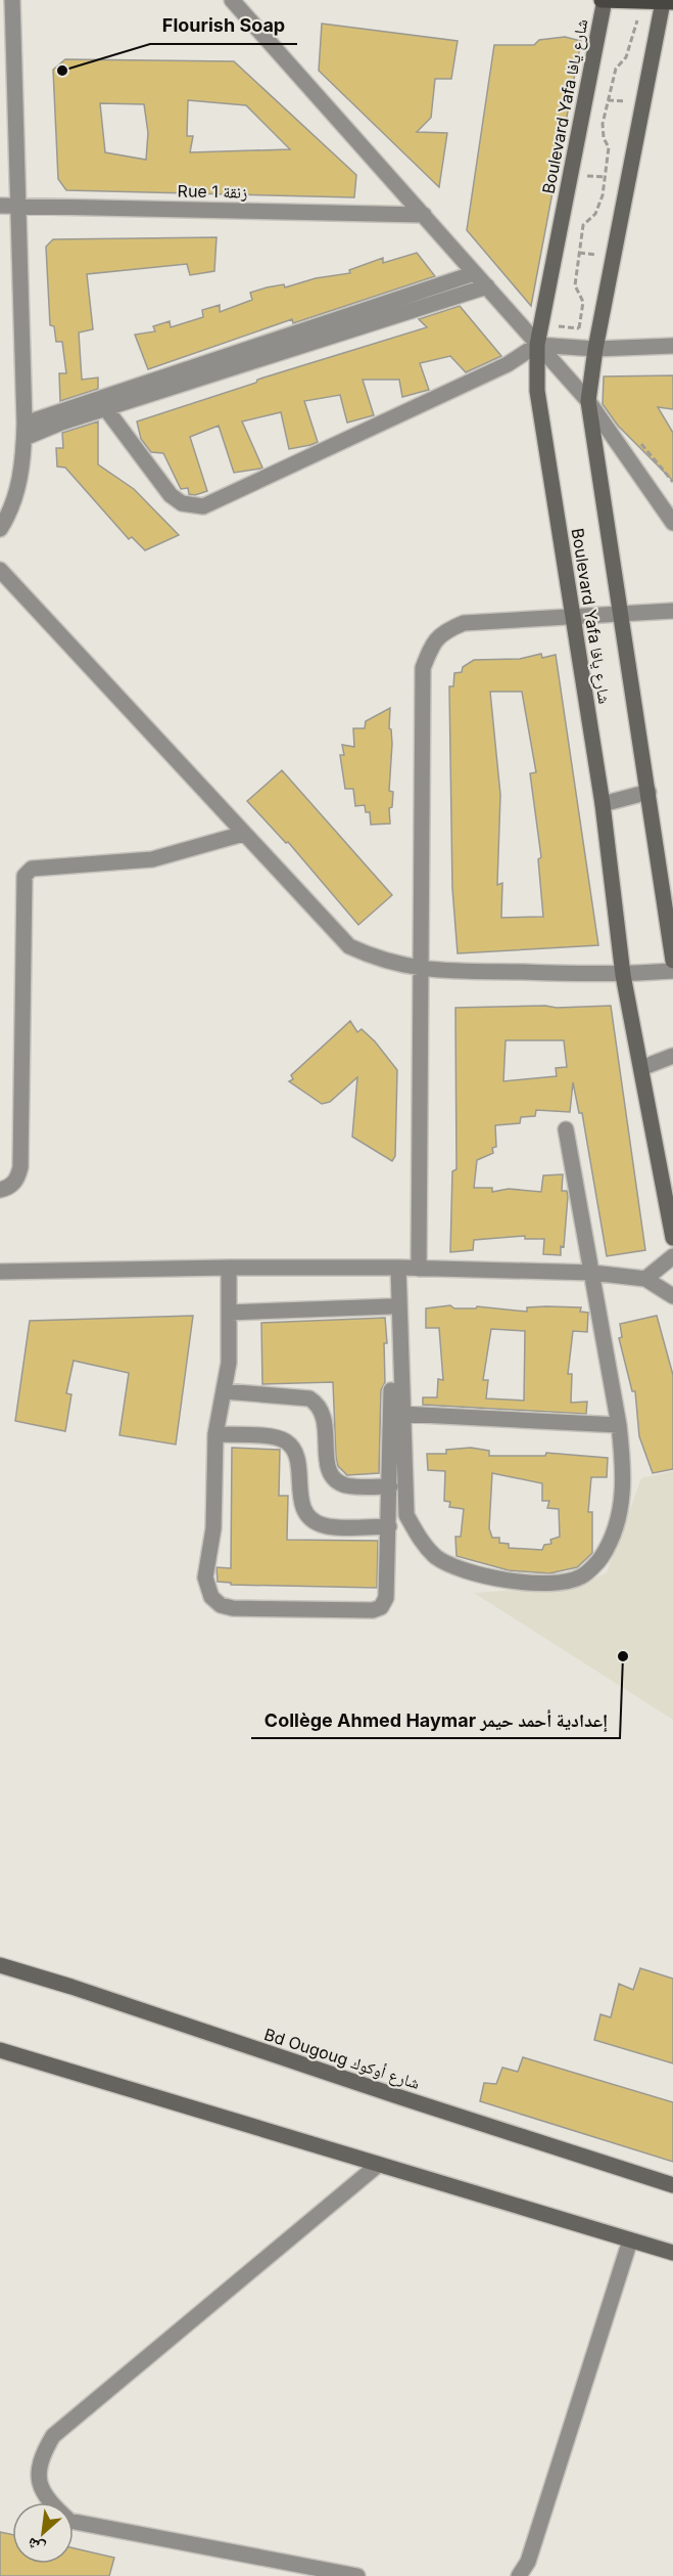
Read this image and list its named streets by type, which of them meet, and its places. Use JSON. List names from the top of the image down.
{
  "streets": {
    "street": ["Boulevard Yafa شارع يافا", "Rue 1 زنقة", "Bd Ougoug شارع أوكوك"]
  },
  "places": ["Flourish Soap", "Collège Ahmed Haymar إعدادية أحمد حيمر"],
  "north": "bottom left"
}
